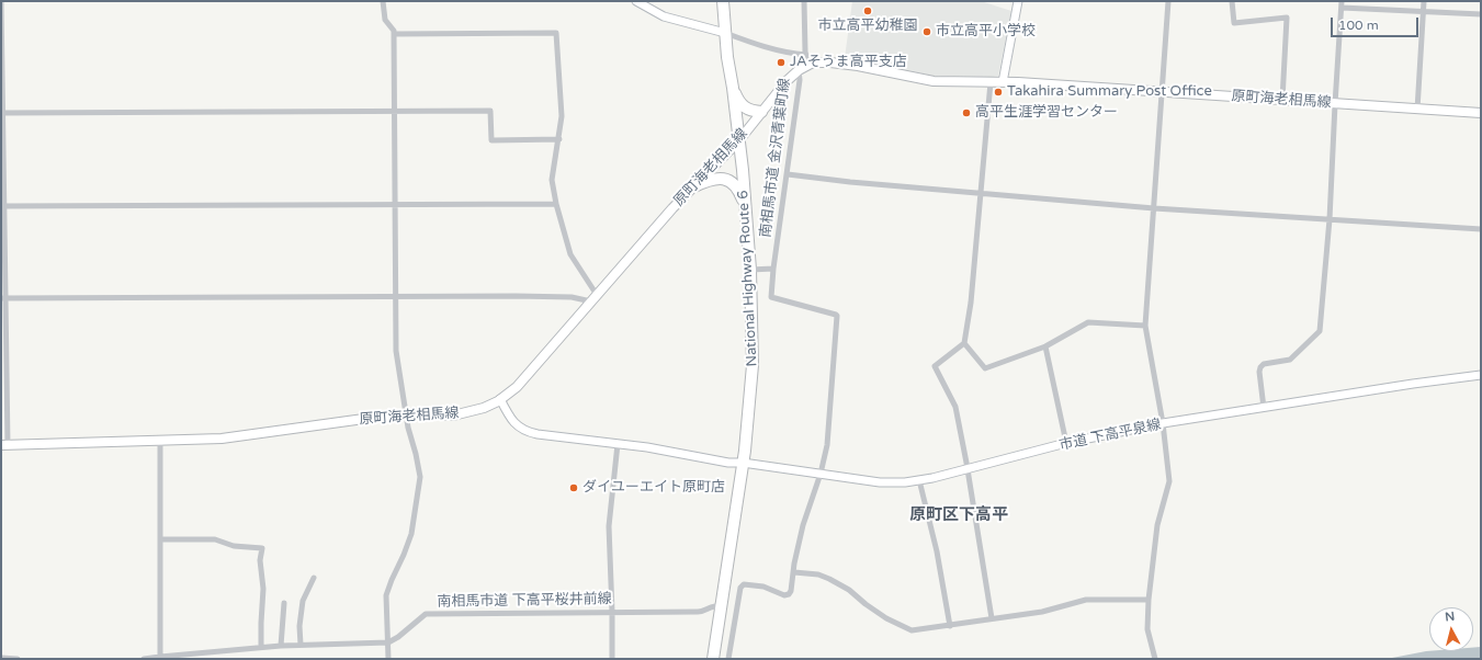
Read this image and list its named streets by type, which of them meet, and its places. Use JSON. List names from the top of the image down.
{
  "streets": {
    "highway": ["National Highway Route 6"],
    "main road": ["原町海老相馬線"],
    "street": ["南相馬市道 金沢青葉町線", "市道 下高平泉線", "南相馬市道 下高平桜井前線"]
  },
  "crossings": [
    ["原町海老相馬線", "南相馬市道 金沢青葉町線"],
    ["原町海老相馬線", "National Highway Route 6"],
    ["原町海老相馬線", "市道 下高平泉線"],
    ["南相馬市道 金沢青葉町線", "市道 下高平泉線"],
    ["National Highway Route 6", "市道 下高平泉線"]
  ],
  "districts": ["原町区下高平"],
  "places": [
    "市立高平幼稚園",
    "市立高平小学校",
    "JAそうま高平支店",
    "Takahira Summary Post Office",
    "高平生涯学習センター",
    "ダイユーエイト原町店"
  ],
  "scale_bar": "100 m",
  "north": "top"
}
